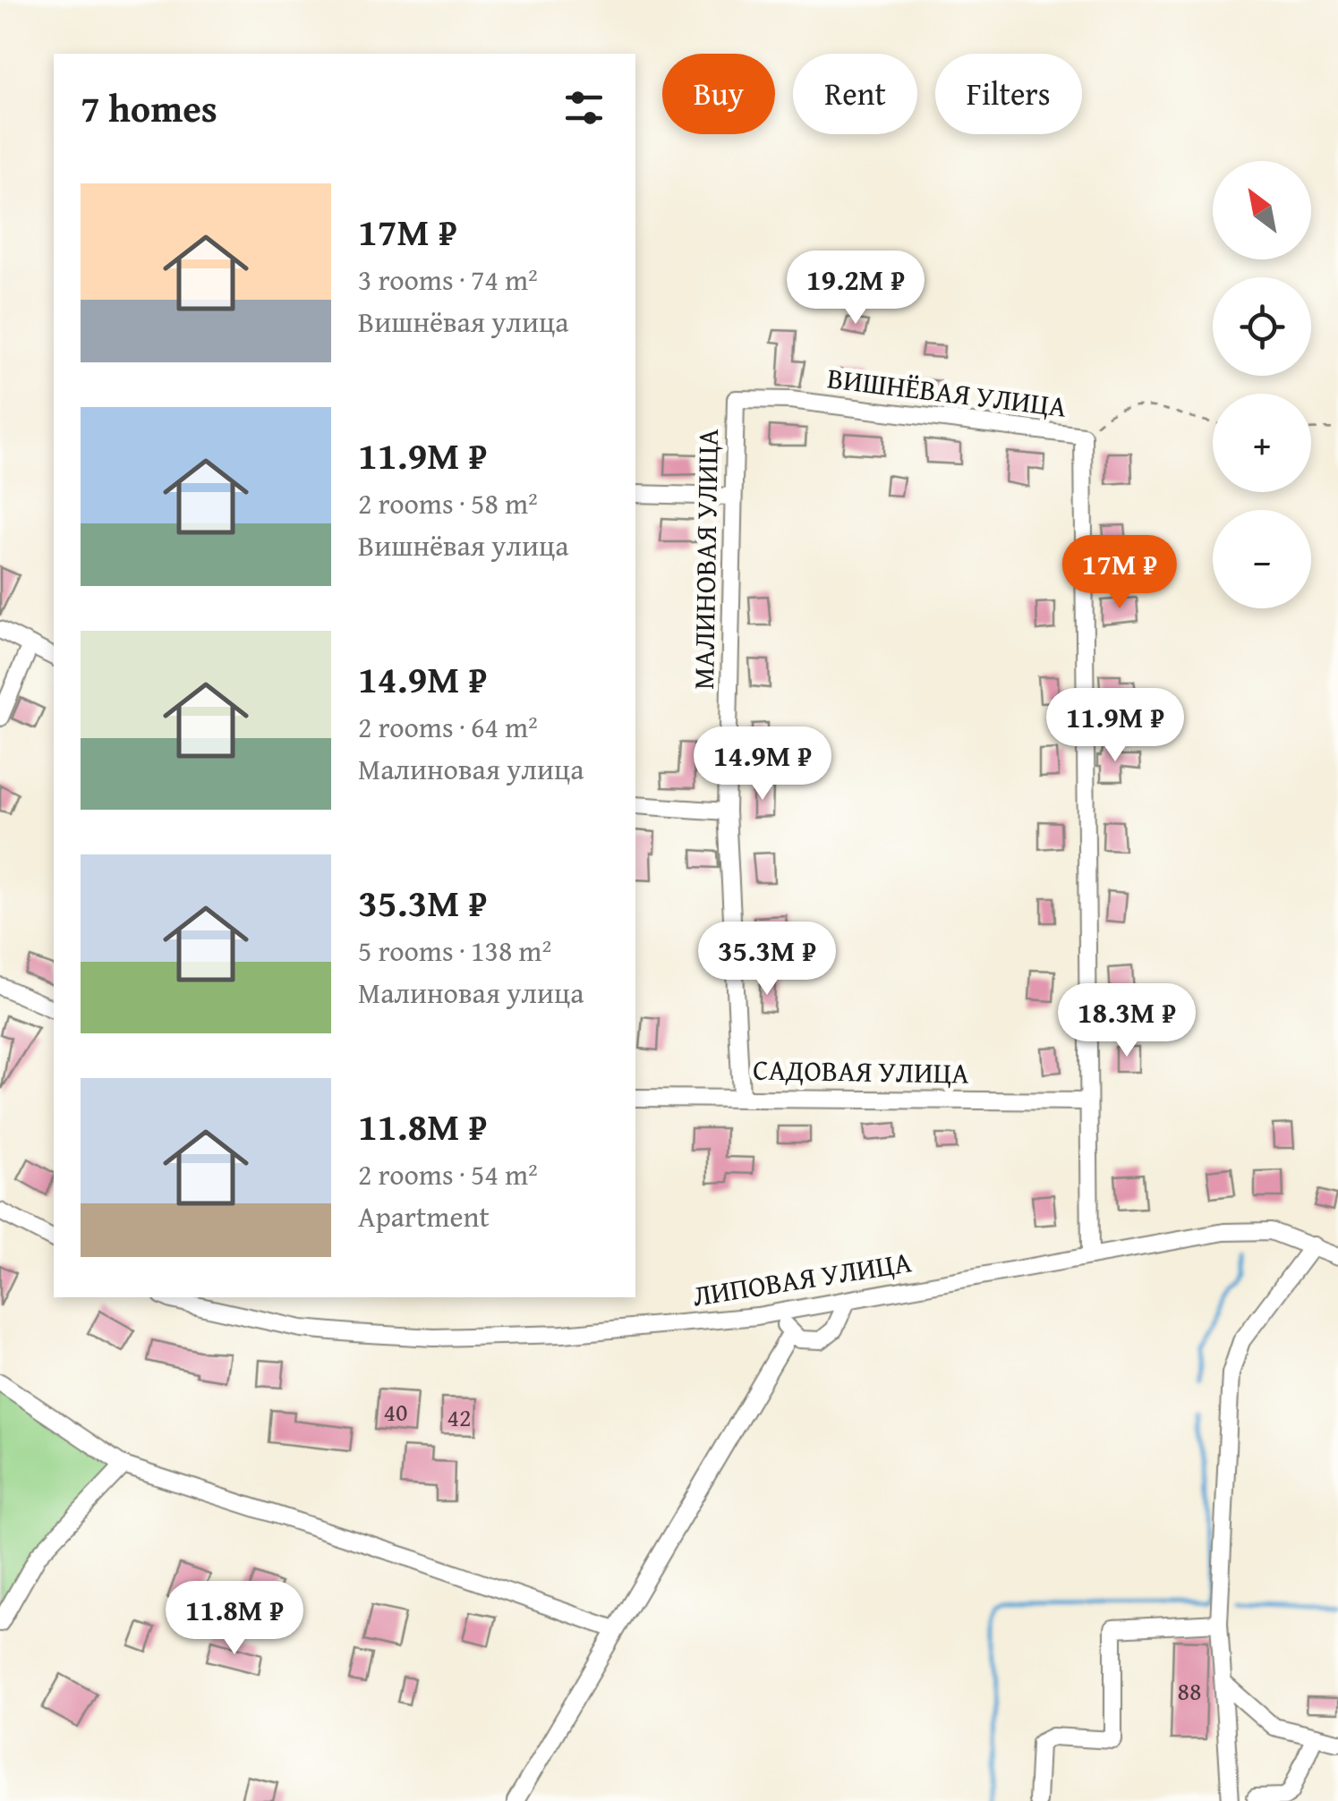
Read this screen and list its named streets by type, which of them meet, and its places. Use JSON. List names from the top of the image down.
{
  "streets": {
    "street": [
      "ВИШНЁВАЯ УЛИЦА",
      "МАЛИНОВАЯ УЛИЦА",
      "САДОВАЯ УЛИЦА",
      "ЛИПОВАЯ УЛИЦА"
    ]
  },
  "crossings": [
    ["ВИШНЁВАЯ УЛИЦА", "МАЛИНОВАЯ УЛИЦА"],
    ["ВИШНЁВАЯ УЛИЦА", "САДОВАЯ УЛИЦА"],
    ["ВИШНЁВАЯ УЛИЦА", "ЛИПОВАЯ УЛИЦА"],
    ["МАЛИНОВАЯ УЛИЦА", "САДОВАЯ УЛИЦА"]
  ],
  "house_numbers": ["40", "42", "88"],
  "north": "top left",
  "page": {
    "chip": ["Buy", "Rent", "Filters"],
    "heading": "7 homes",
    "map_buttons": ["+", "−"],
    "list": [
      {
        "name": "17M ₽",
        "note": "3 rooms · 74 m² · Вишнёвая улица"
      },
      {
        "name": "11.9M ₽",
        "note": "2 rooms · 58 m² · Вишнёвая улица"
      },
      {
        "name": "14.9M ₽",
        "note": "2 rooms · 64 m² · Малиновая улица"
      },
      {
        "name": "35.3M ₽",
        "note": "5 rooms · 138 m² · Малиновая улица"
      },
      {
        "name": "11.8M ₽",
        "note": "2 rooms · 54 m² · Apartment"
      }
    ],
    "price": [
      "19.2M ₽",
      "17M ₽",
      "11.9M ₽",
      "14.9M ₽",
      "35.3M ₽",
      "18.3M ₽",
      "11.8M ₽"
    ]
  }
}
